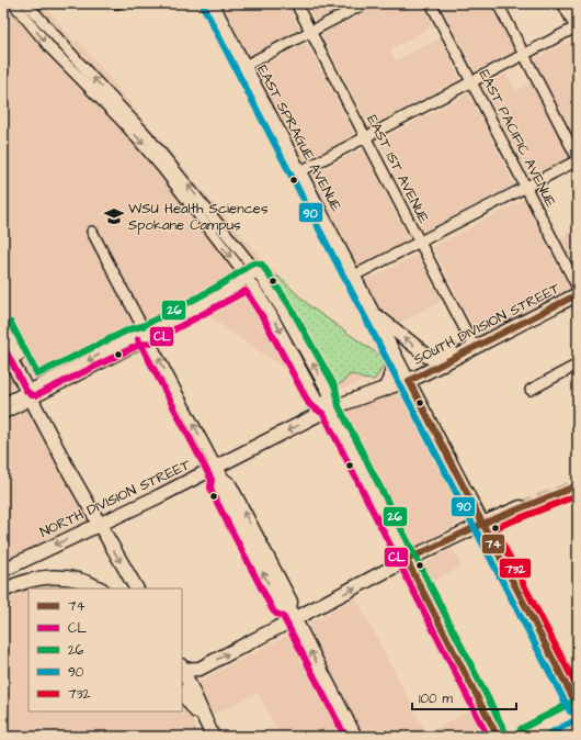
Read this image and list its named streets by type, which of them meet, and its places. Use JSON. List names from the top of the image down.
{
  "streets": {
    "main road": ["EAST SPRAGUE AVENUE", "SOUTH DIVISION STREET", "NORTH DIVISION STREET"],
    "street": ["EAST PACIFIC AVENUE", "EAST 1ST AVENUE"]
  },
  "crossings": [
    ["EAST SPRAGUE AVENUE", "SOUTH DIVISION STREET"],
    ["EAST SPRAGUE AVENUE", "NORTH DIVISION STREET"],
    ["EAST 1ST AVENUE", "SOUTH DIVISION STREET"],
    ["SOUTH DIVISION STREET", "NORTH DIVISION STREET"]
  ],
  "one_way": ["NORTH DIVISION STREET"],
  "places": {
    "school or university": ["WSU Health Sciences Spokane Campus"]
  },
  "lines": [
    "transit line 90",
    "transit line 26",
    "transit line CL",
    "transit line 74",
    "transit line 732"
  ],
  "legend": [
    "74",
    "CL",
    "26",
    "90",
    "732"
  ],
  "scale_bar": "100 m"
}
